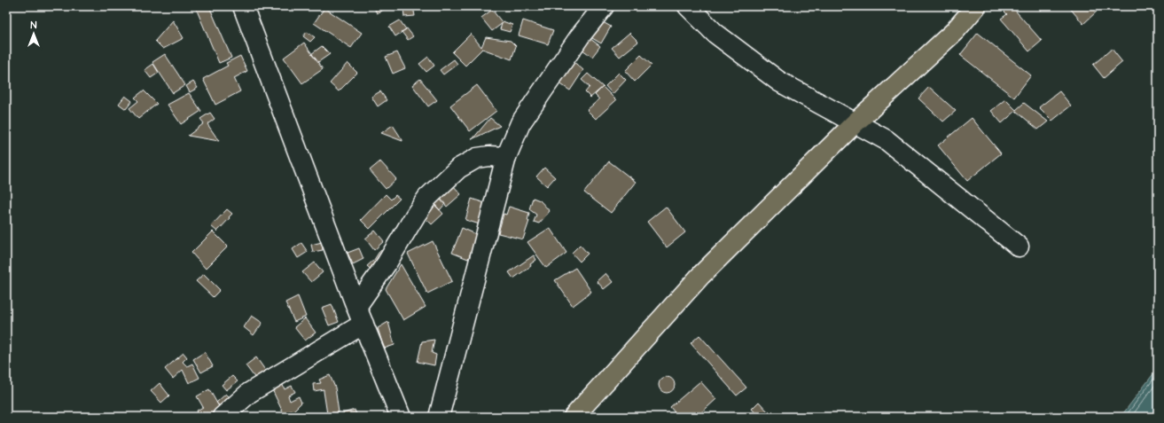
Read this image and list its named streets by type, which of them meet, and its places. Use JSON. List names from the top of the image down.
{
  "north": "top"
}
